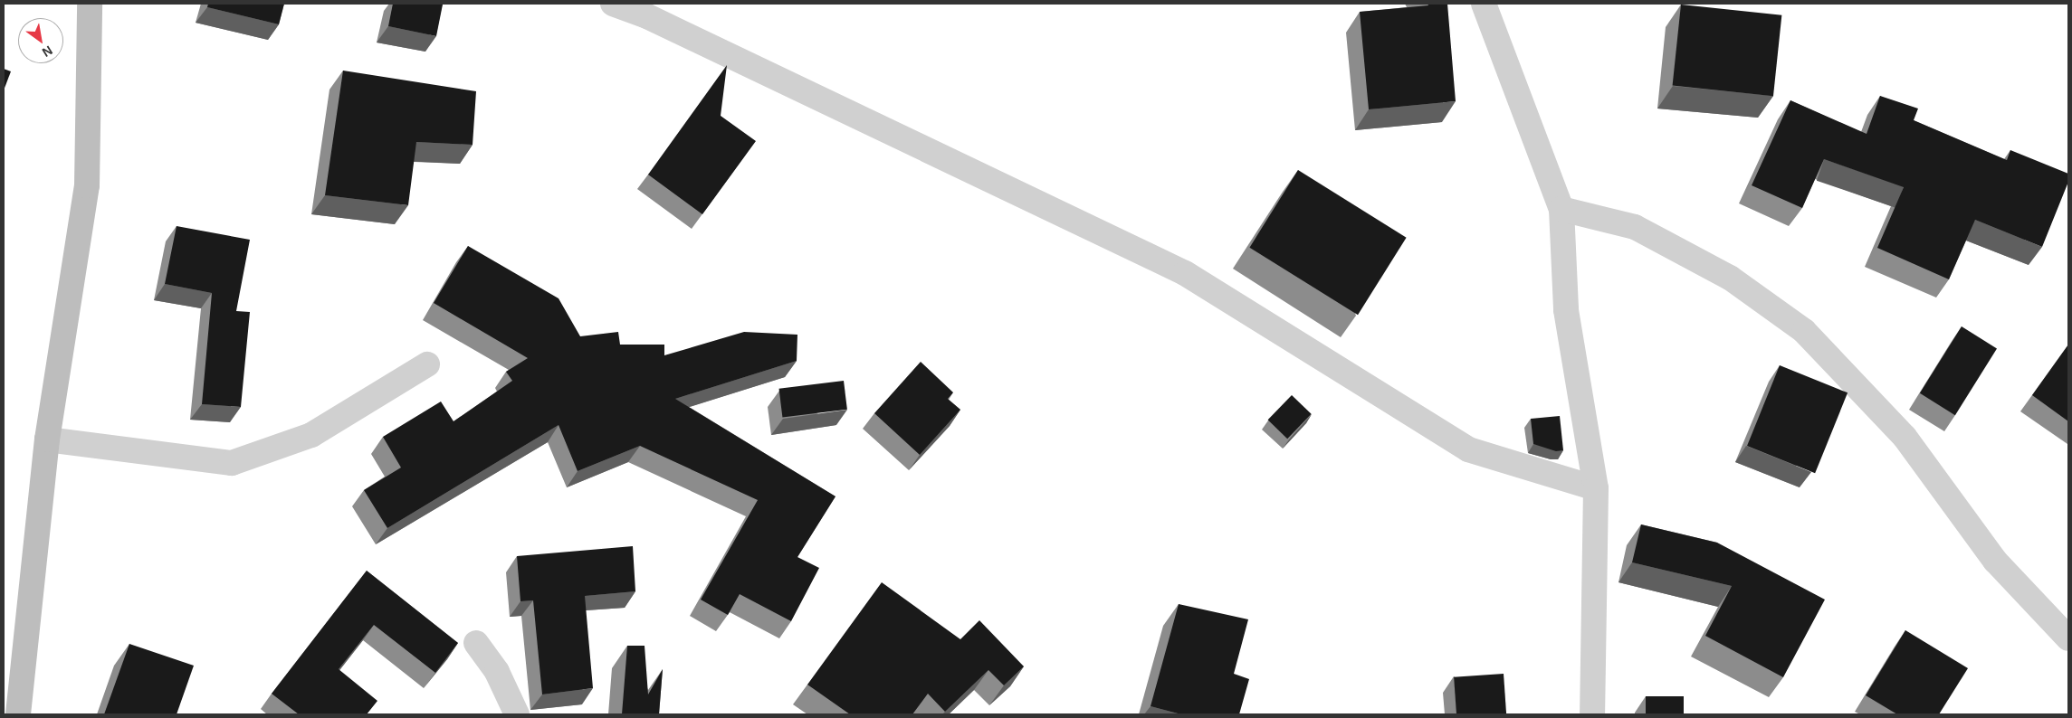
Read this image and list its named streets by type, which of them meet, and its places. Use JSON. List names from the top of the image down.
{
  "north": "bottom right"
}
